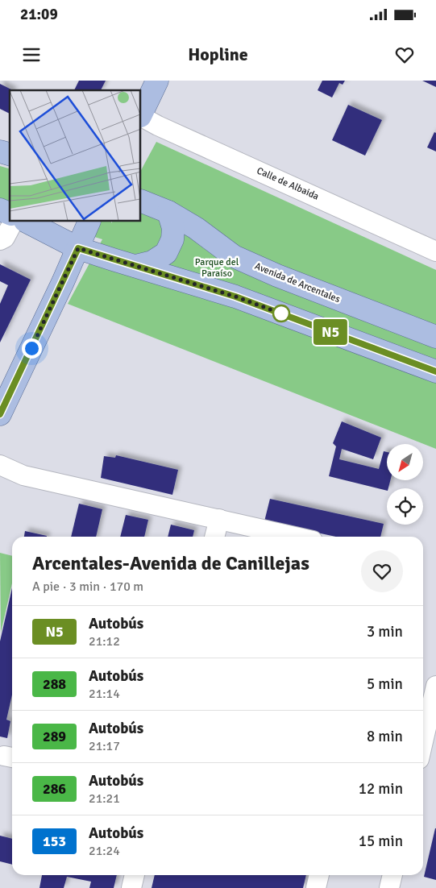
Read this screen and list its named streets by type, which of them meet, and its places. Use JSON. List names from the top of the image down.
{
  "streets": {
    "main road": ["Avenida de Arcentales"],
    "street": ["Calle de Albaida"]
  },
  "parks": ["Parque del Paraíso"],
  "lines": ["bus line N5"],
  "north": "bottom left",
  "page": {
    "status": "21:09",
    "header": "Hopline",
    "on_map": "N5",
    "heading": ["Arcentales-Avenida de Canillejas", "A pie · 3 min · 170 m"],
    "list": [
      {
        "mark": "N5",
        "name": "Autobús",
        "note": "21:12",
        "value": "3 min"
      },
      {
        "mark": "288",
        "name": "Autobús",
        "note": "21:14",
        "value": "5 min"
      },
      {
        "mark": "289",
        "name": "Autobús",
        "note": "21:17",
        "value": "8 min"
      },
      {
        "mark": "286",
        "name": "Autobús",
        "note": "21:21",
        "value": "12 min"
      },
      {
        "mark": "153",
        "name": "Autobús",
        "note": "21:24",
        "value": "15 min"
      }
    ]
  }
}
